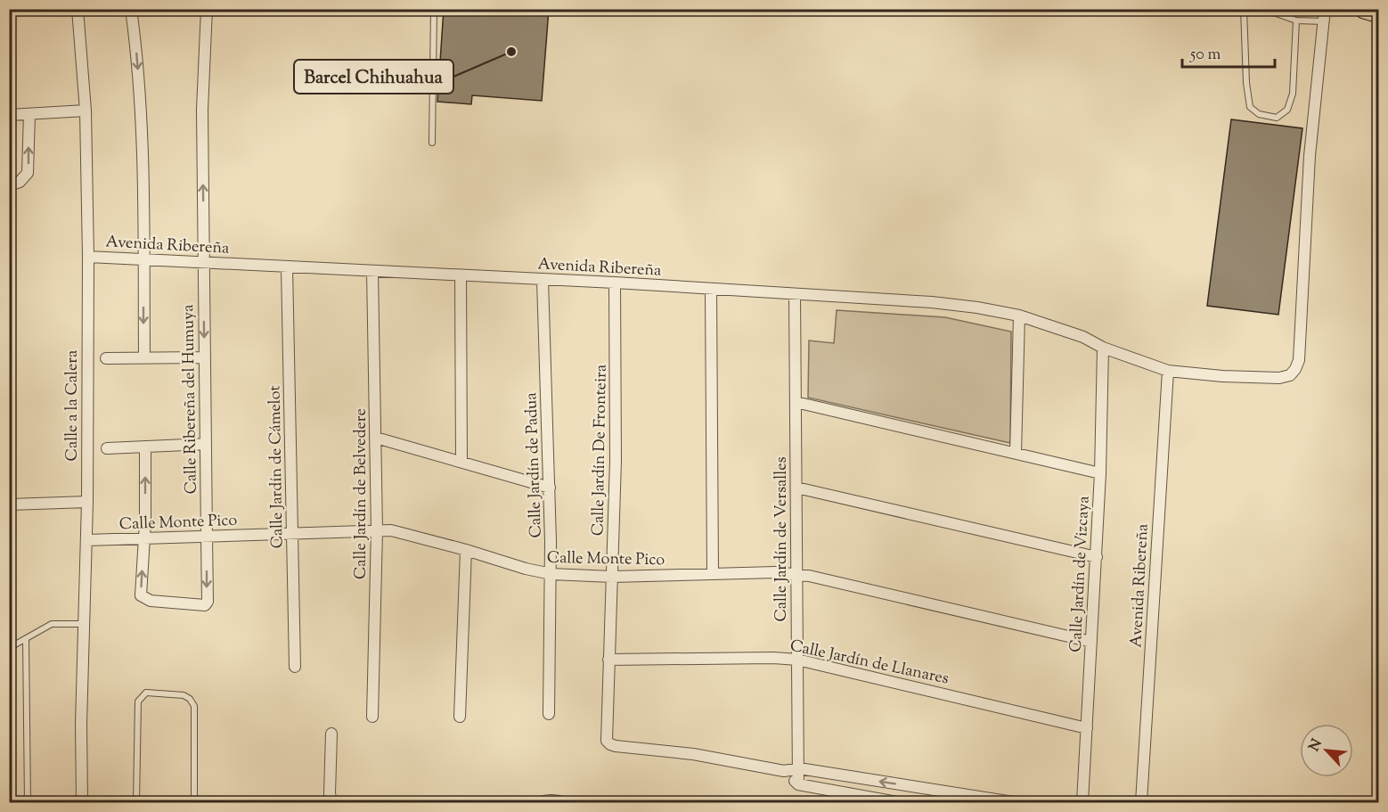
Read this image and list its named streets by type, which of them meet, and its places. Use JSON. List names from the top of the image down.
{
  "streets": {
    "street": [
      "Avenida Ribereña",
      "Calle Ribereña del Humuya",
      "Calle a la Calera",
      "Calle Jardín De Fronteira",
      "Calle Jardín de Padua",
      "Calle Jardín de Cámelot",
      "Calle Jardín de Belvedere",
      "Calle Monte Pico",
      "Calle Jardín de Versalles",
      "Calle Jardín de Vizcaya",
      "Calle Jardín de Llanares"
    ]
  },
  "crossings": [
    ["Avenida Ribereña", "Calle Ribereña del Humuya"],
    ["Avenida Ribereña", "Calle a la Calera"],
    ["Avenida Ribereña", "Calle Jardín De Fronteira"],
    ["Avenida Ribereña", "Calle Jardín de Padua"],
    ["Avenida Ribereña", "Calle Jardín de Cámelot"],
    ["Avenida Ribereña", "Calle Jardín de Belvedere"],
    ["Avenida Ribereña", "Calle Jardín de Versalles"],
    ["Avenida Ribereña", "Calle Jardín de Vizcaya"],
    ["Calle Ribereña del Humuya", "Calle Monte Pico"],
    ["Calle a la Calera", "Calle Monte Pico"],
    ["Calle Jardín De Fronteira", "Calle Monte Pico"],
    ["Calle Jardín De Fronteira", "Calle Jardín de Llanares"],
    ["Calle Jardín de Padua", "Calle Monte Pico"],
    ["Calle Jardín de Cámelot", "Calle Monte Pico"],
    ["Calle Jardín de Belvedere", "Calle Monte Pico"],
    ["Calle Monte Pico", "Calle Jardín de Versalles"],
    ["Calle Monte Pico", "Calle Jardín de Vizcaya"],
    ["Calle Jardín de Versalles", "Calle Jardín de Llanares"],
    ["Calle Jardín de Vizcaya", "Calle Jardín de Llanares"]
  ],
  "places": ["Barcel Chihuahua"],
  "scale_bar": "50 m",
  "north": "top left"
}
